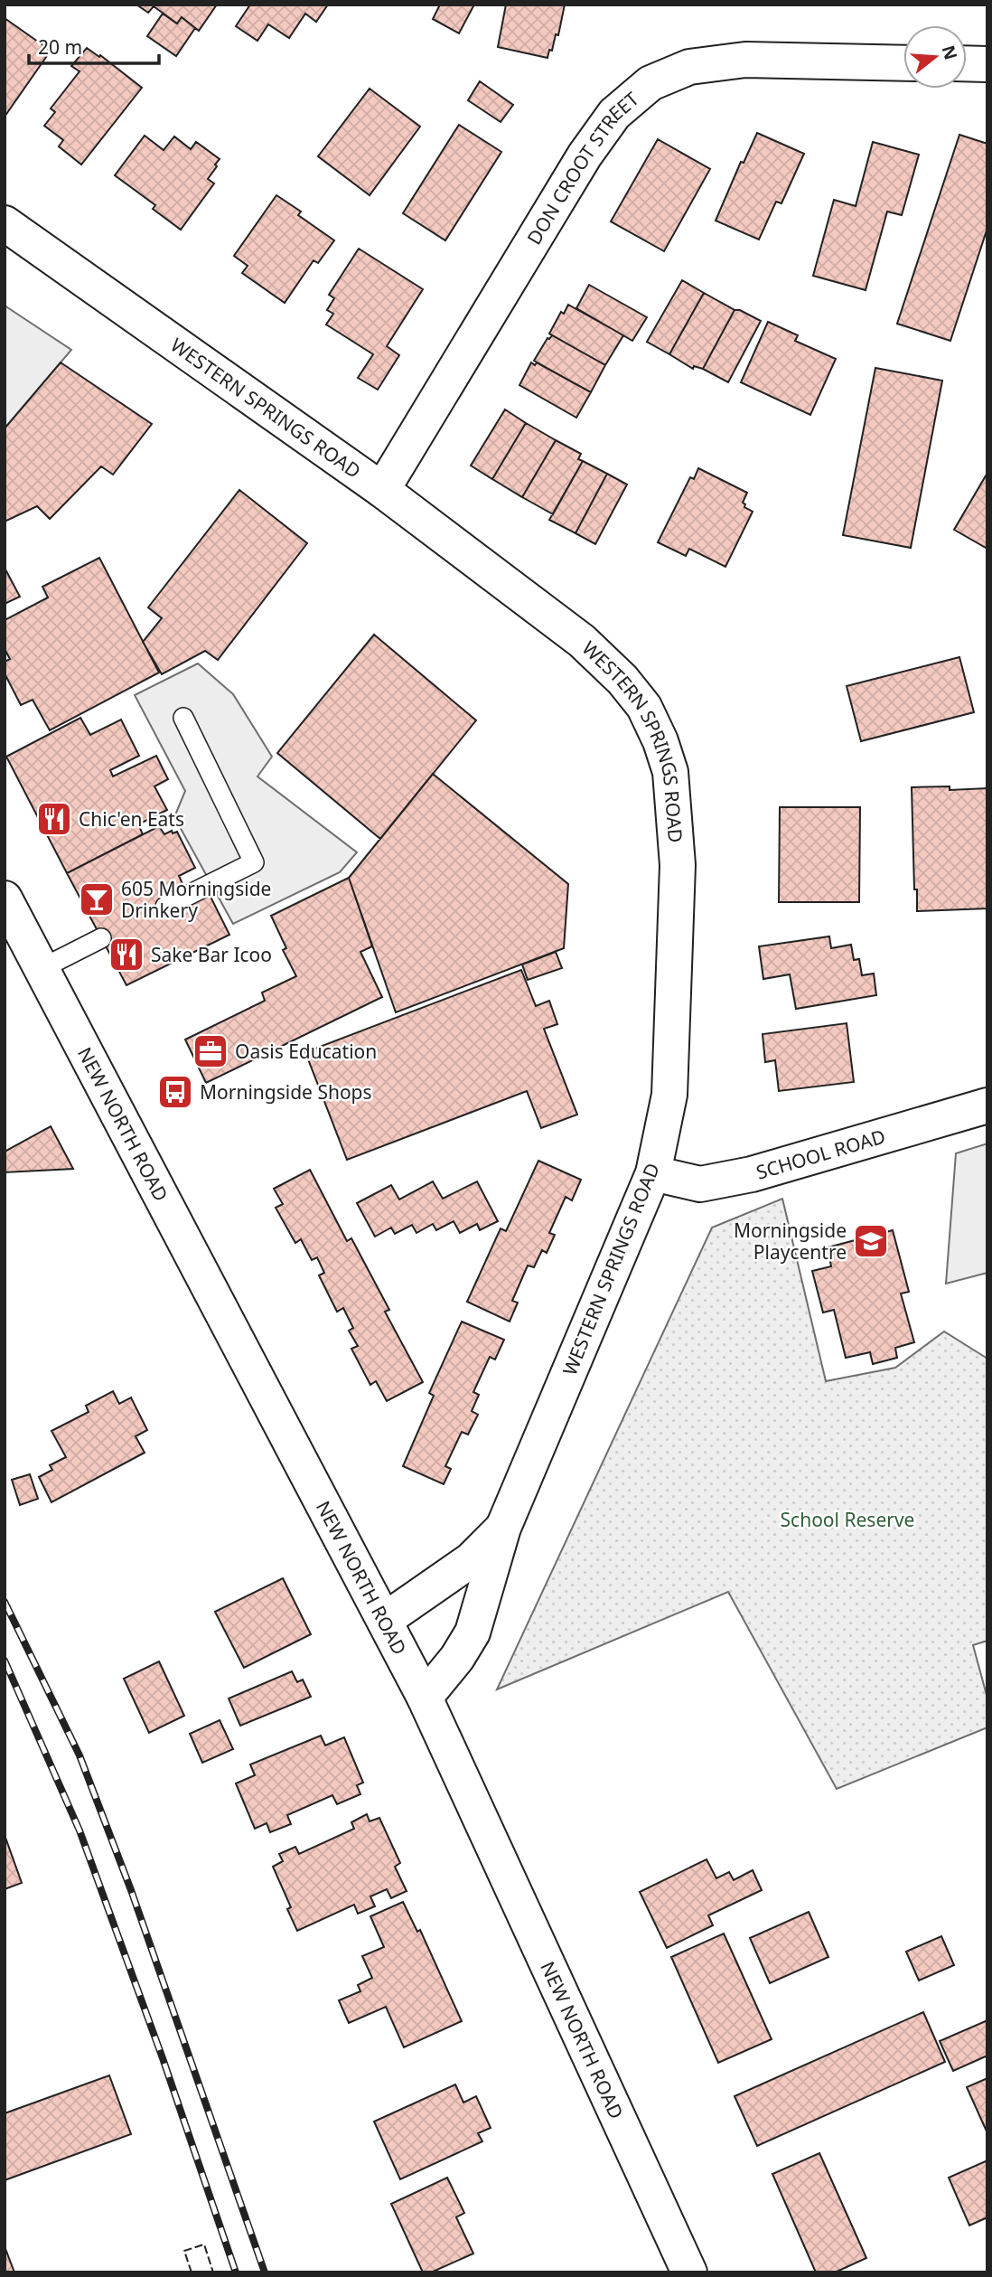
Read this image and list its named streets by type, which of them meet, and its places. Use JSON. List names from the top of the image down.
{
  "streets": {
    "street": [
      "DON CROOT STREET",
      "WESTERN SPRINGS ROAD",
      "NEW NORTH ROAD",
      "SCHOOL ROAD"
    ]
  },
  "crossings": [
    ["DON CROOT STREET", "WESTERN SPRINGS ROAD"],
    ["WESTERN SPRINGS ROAD", "NEW NORTH ROAD"],
    ["WESTERN SPRINGS ROAD", "SCHOOL ROAD"]
  ],
  "parks": ["School Reserve"],
  "places": {
    "restaurant": ["Chic'en Eats", "Sake Bar Icoo"],
    "bar": ["605 Morningside Drinkery"],
    "office": ["Oasis Education"],
    "bus stop": ["Morningside Shops"],
    "school or university": ["Morningside Playcentre"]
  },
  "scale_bar": "20 m",
  "north": "right"
}
